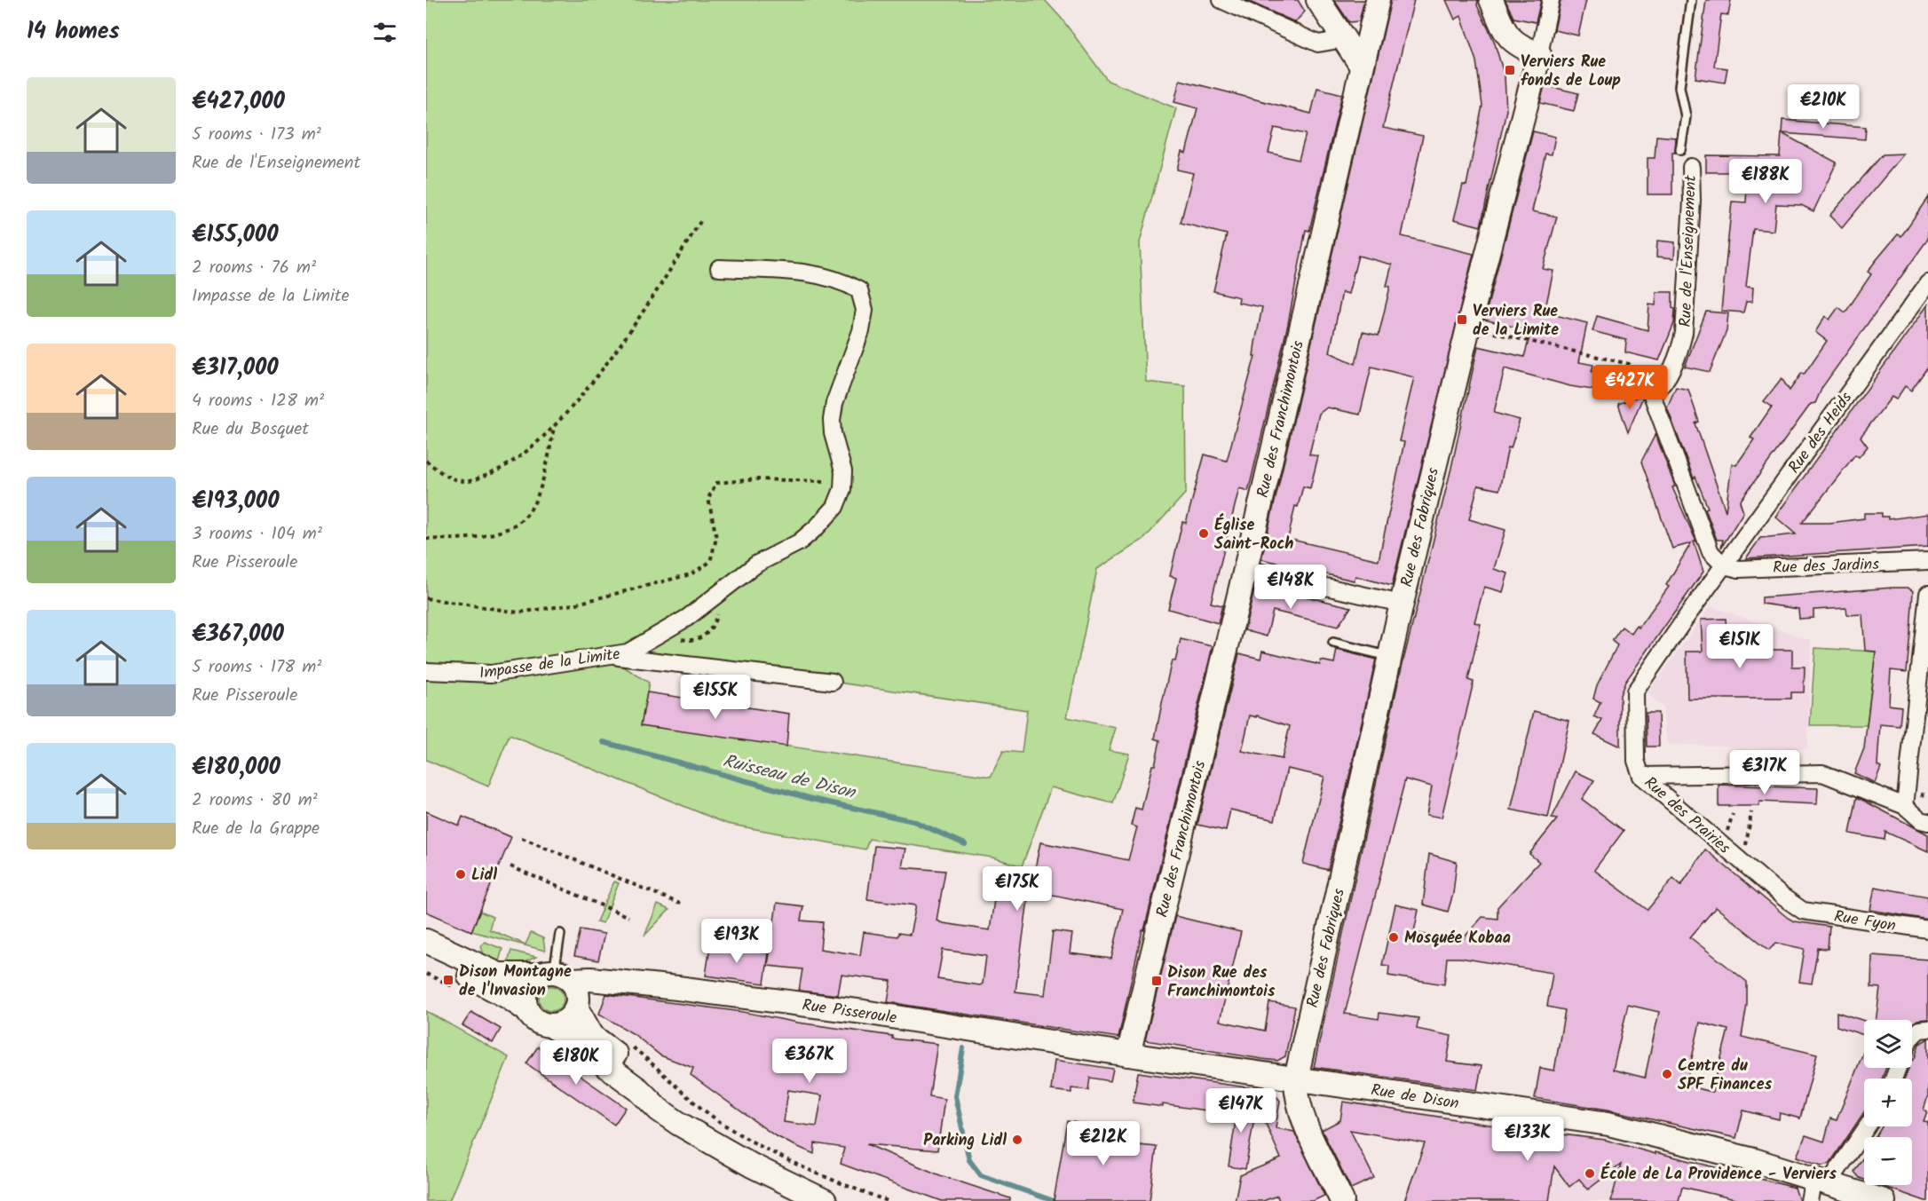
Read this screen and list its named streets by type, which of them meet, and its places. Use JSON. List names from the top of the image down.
{
  "streets": {
    "street": [
      "Rue de l'Enseignement",
      "Rue des Franchimontois",
      "Rue des Heids",
      "Rue des Fabriques",
      "Rue des Jardins",
      "Impasse de la Limite",
      "Rue des Prairies",
      "Rue Fyon",
      "Rue Pisseroule",
      "Rue de Dison"
    ]
  },
  "crossings": [
    ["Rue des Franchimontois", "Rue Pisseroule"],
    ["Rue des Franchimontois", "Rue de Dison"],
    ["Rue des Heids", "Rue des Jardins"],
    ["Rue des Heids", "Rue des Prairies"],
    ["Rue des Fabriques", "Rue de Dison"],
    ["Rue des Prairies", "Rue Fyon"],
    ["Rue Pisseroule", "Rue de Dison"]
  ],
  "water": ["Ruisseau de Dison"],
  "places": {
    "transit": [
      "Verviers Rue fonds de Loup",
      "Verviers Rue de la Limite",
      "Dison Montagne de l'Invasion",
      "Dison Rue des Franchimontois"
    ],
    "other": [
      "Église Saint-Roch",
      "Lidl",
      "Mosquée Kobaa",
      "Centre du SPF Finances",
      "Parking Lidl",
      "École de La Providence - Verviers"
    ]
  },
  "page": {
    "heading": "14 homes",
    "list": [
      {
        "name": "€427,000",
        "note": "5 rooms · 173 m² · Rue de l'Enseignement"
      },
      {
        "name": "€155,000",
        "note": "2 rooms · 76 m² · Impasse de la Limite"
      },
      {
        "name": "€317,000",
        "note": "4 rooms · 128 m² · Rue du Bosquet"
      },
      {
        "name": "€193,000",
        "note": "3 rooms · 104 m² · Rue Pisseroule"
      },
      {
        "name": "€367,000",
        "note": "5 rooms · 178 m² · Rue Pisseroule"
      },
      {
        "name": "€180,000",
        "note": "2 rooms · 80 m² · Rue de la Grappe"
      }
    ],
    "price": [
      "€210K",
      "€188K",
      "€427K",
      "€148K",
      "€151K",
      "€155K",
      "€317K",
      "€175K",
      "€193K",
      "€367K",
      "€180K",
      "€147K",
      "€133K",
      "€212K"
    ],
    "map_buttons": ["+", "−"]
  }
}
